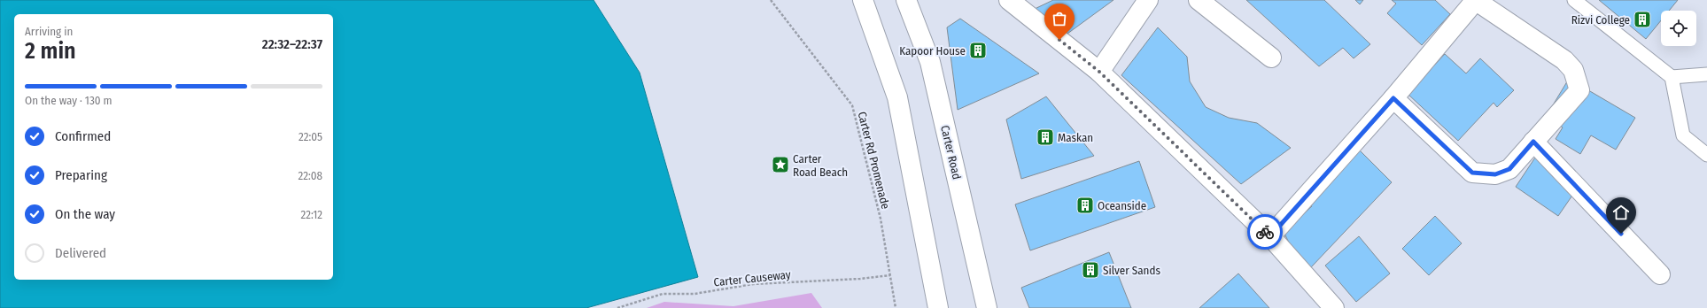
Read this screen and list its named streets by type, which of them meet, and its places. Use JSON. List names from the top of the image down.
{
  "streets": {
    "street": ["Carter Road"],
    "path": ["Carter Rd Promenade", "Carter Causeway"]
  },
  "crossings": [
    ["Carter Rd Promenade", "Carter Causeway"]
  ],
  "places": {
    "building": [
      "Rizvi College",
      "Kapoor House",
      "Maskan",
      "Oceanside",
      "Silver Sands"
    ],
    "place": ["Carter Road Beach"]
  },
  "page": {
    "heading": ["2 min", "Arriving in", "22:32–22:37"],
    "bar": "On the way · 130 m",
    "list": [
      ["Confirmed", "22:05"],
      ["Preparing", "22:08"],
      ["On the way", "22:12"],
      "Delivered"
    ]
  }
}
